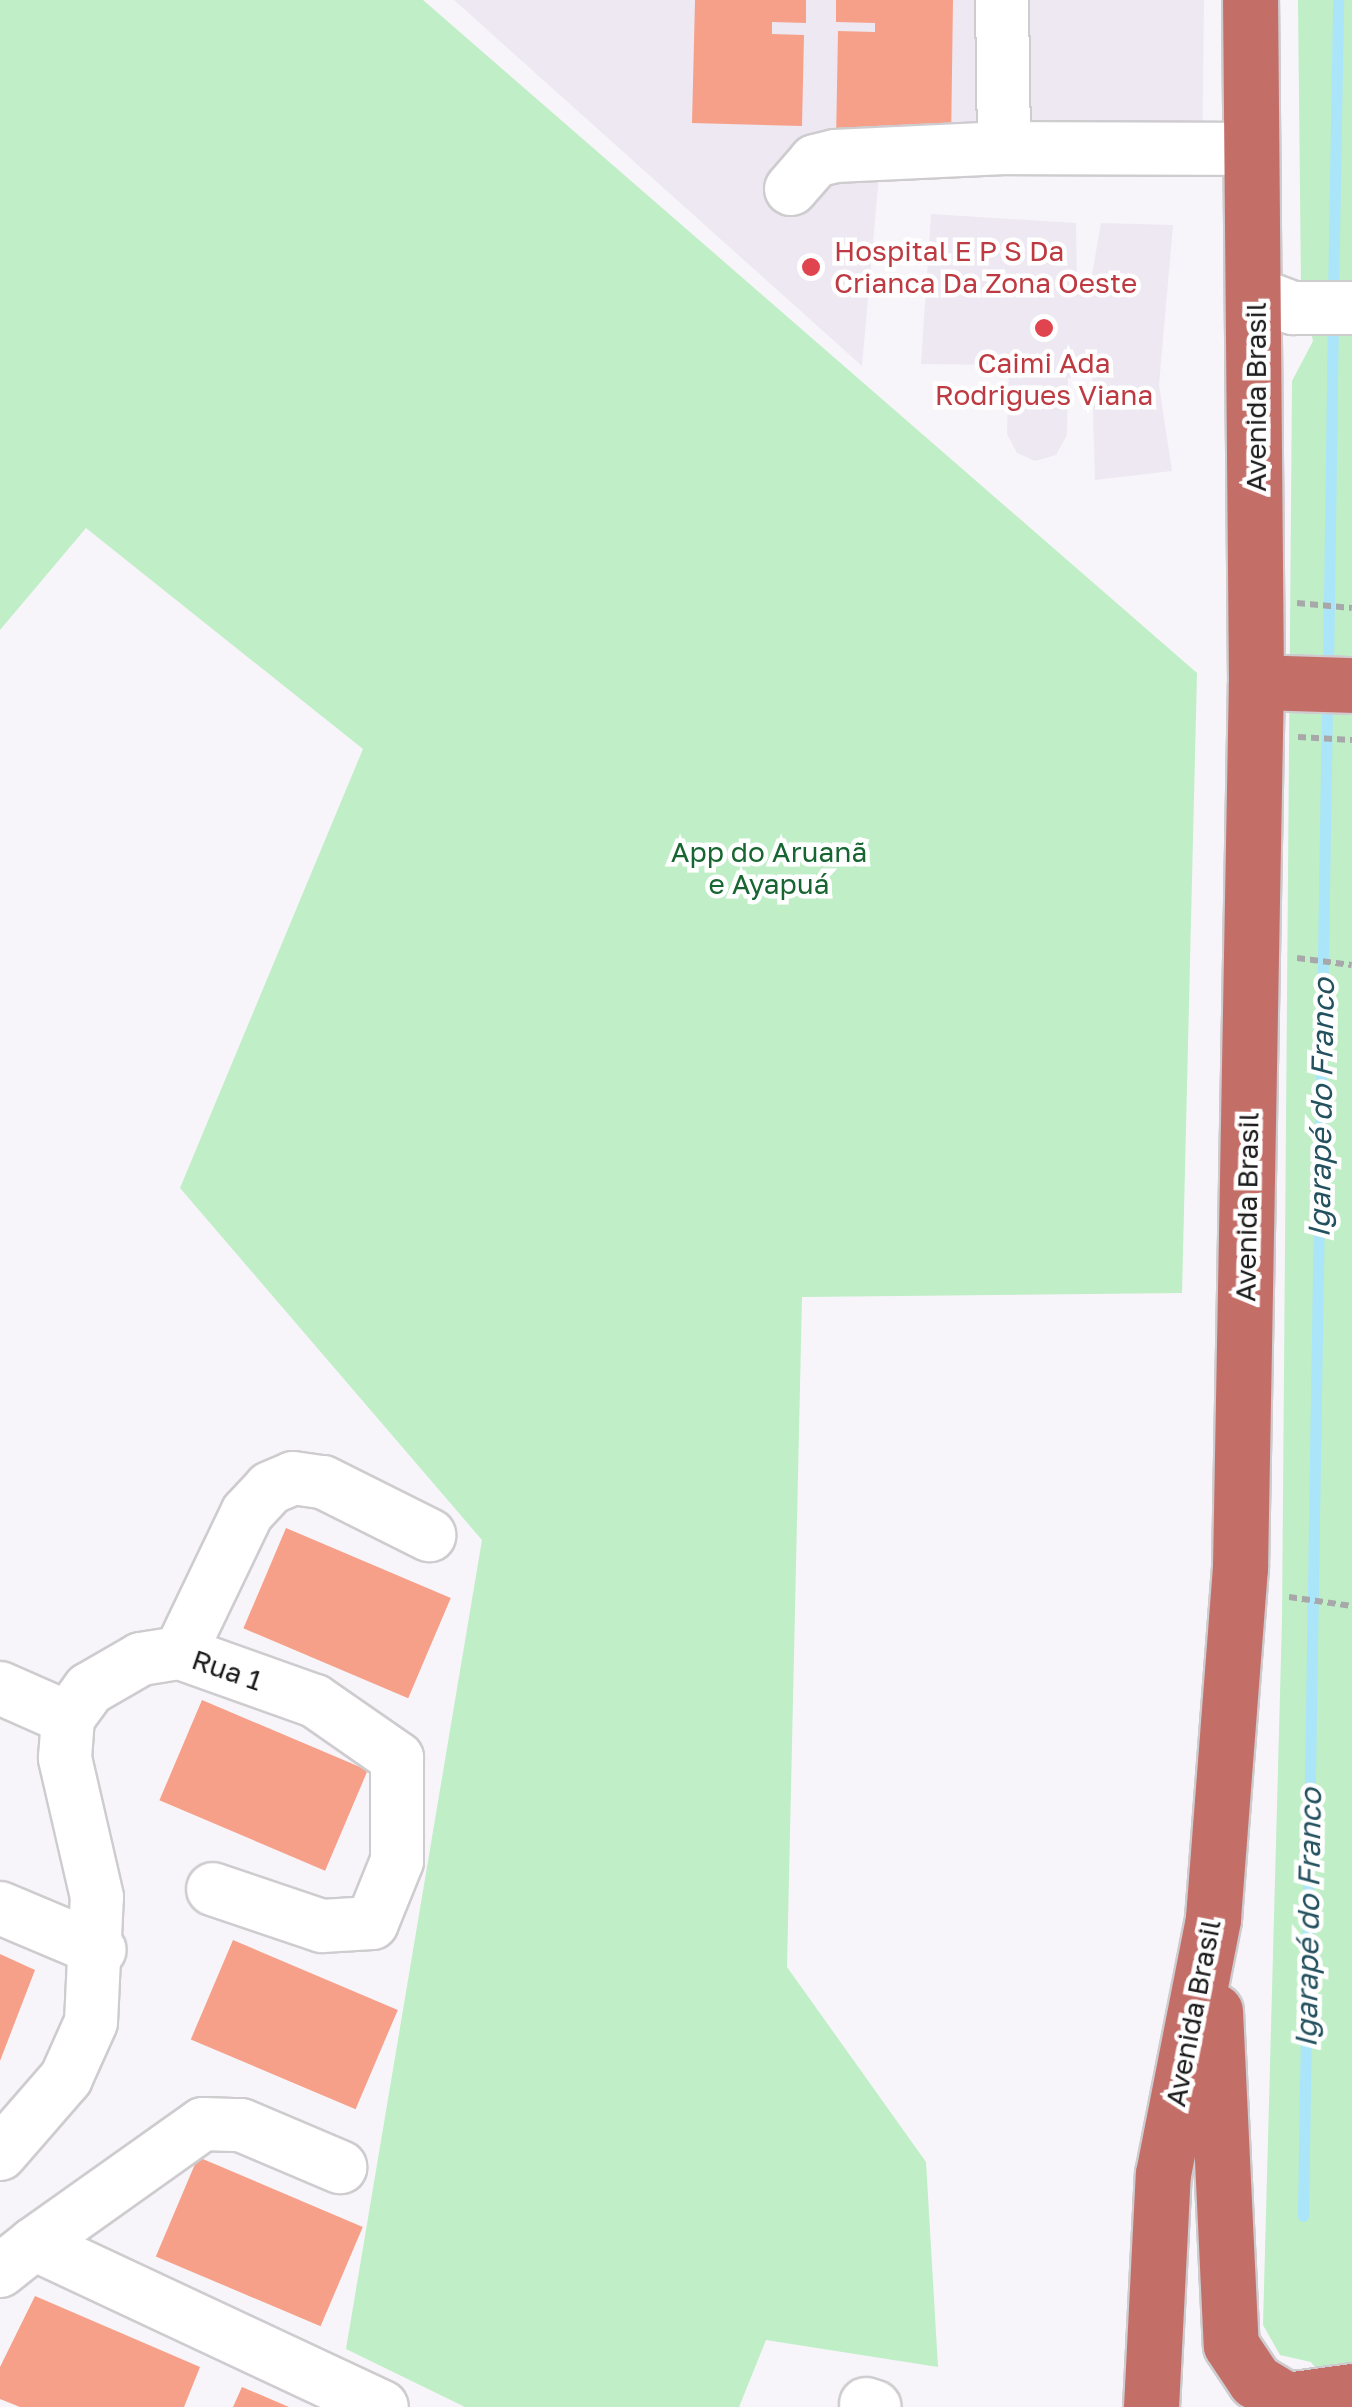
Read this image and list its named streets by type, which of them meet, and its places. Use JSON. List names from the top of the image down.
{
  "streets": {
    "highway": ["Avenida Brasil"],
    "street": ["Rua 1"]
  },
  "water": ["Igarapé do Franco"],
  "parks": ["App do Aruanã e Ayapuá"],
  "places": ["Hospital E P S Da Crianca Da Zona Oeste", "Caimi Ada Rodrigues Viana"]
}
